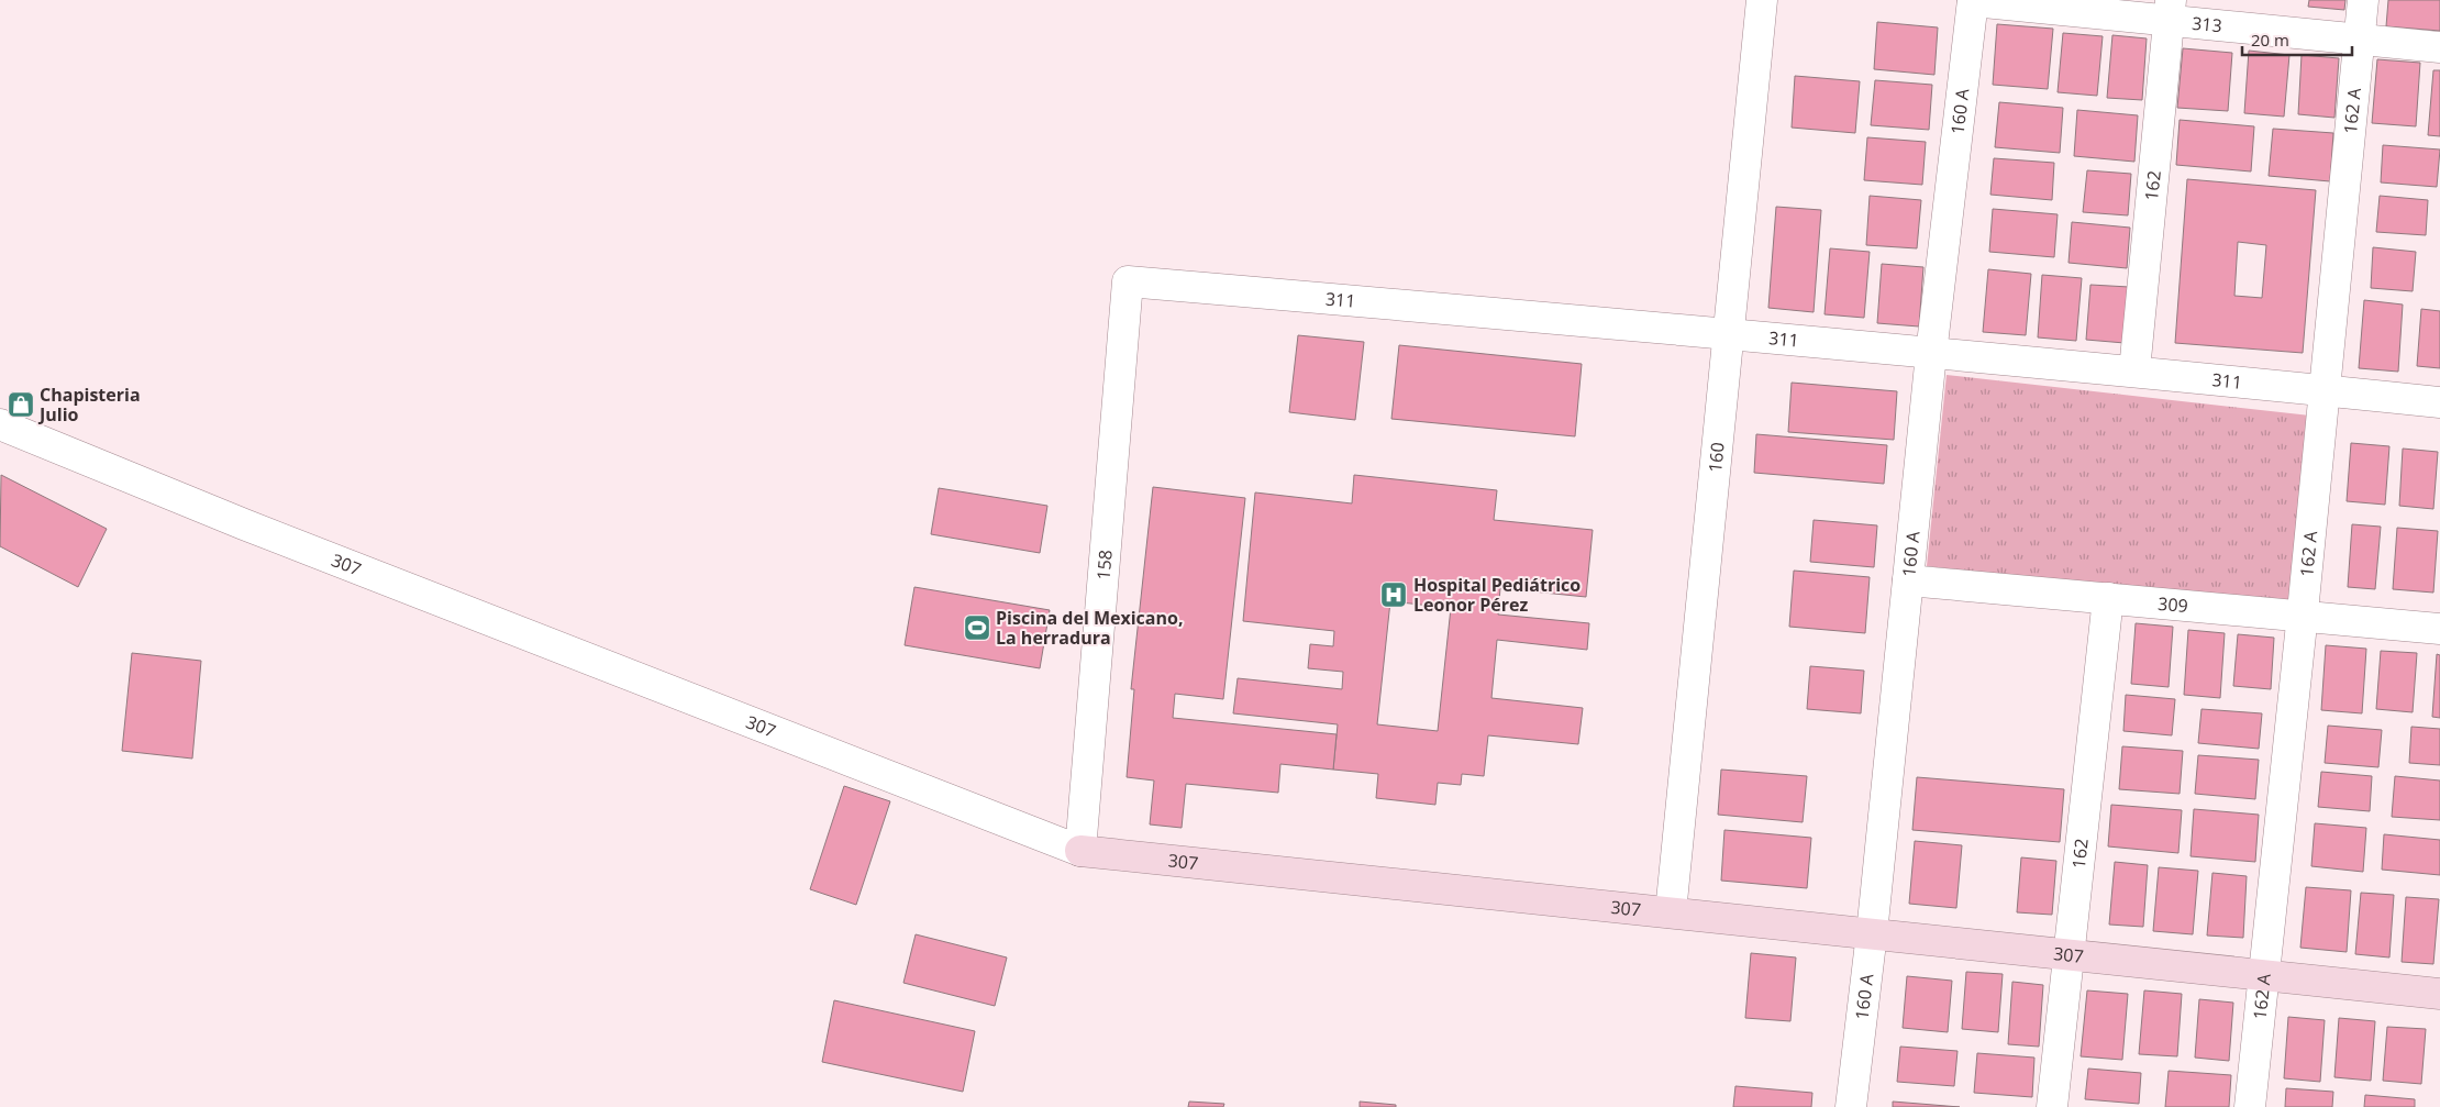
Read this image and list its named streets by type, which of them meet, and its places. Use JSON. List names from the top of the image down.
{
  "streets": {
    "street": [
      "313",
      "160 A",
      "162 A",
      "162",
      "311",
      "160",
      "307",
      "158",
      "309"
    ]
  },
  "crossings": [
    ["313", "160 A"],
    ["313", "162 A"],
    ["313", "162"],
    ["160 A", "311"],
    ["160 A", "307"],
    ["160 A", "309"],
    ["162 A", "311"],
    ["162 A", "307"],
    ["162 A", "309"],
    ["162", "311"],
    ["162", "307"],
    ["162", "309"],
    ["311", "160"],
    ["311", "158"],
    ["160", "307"],
    ["307", "158"]
  ],
  "places": {
    "shop": ["Chapisteria Julio"],
    "hospital": ["Hospital Pediátrico Leonor Pérez"],
    "sports": ["Piscina del Mexicano, La herradura"]
  },
  "scale_bar": "20 m"
}
